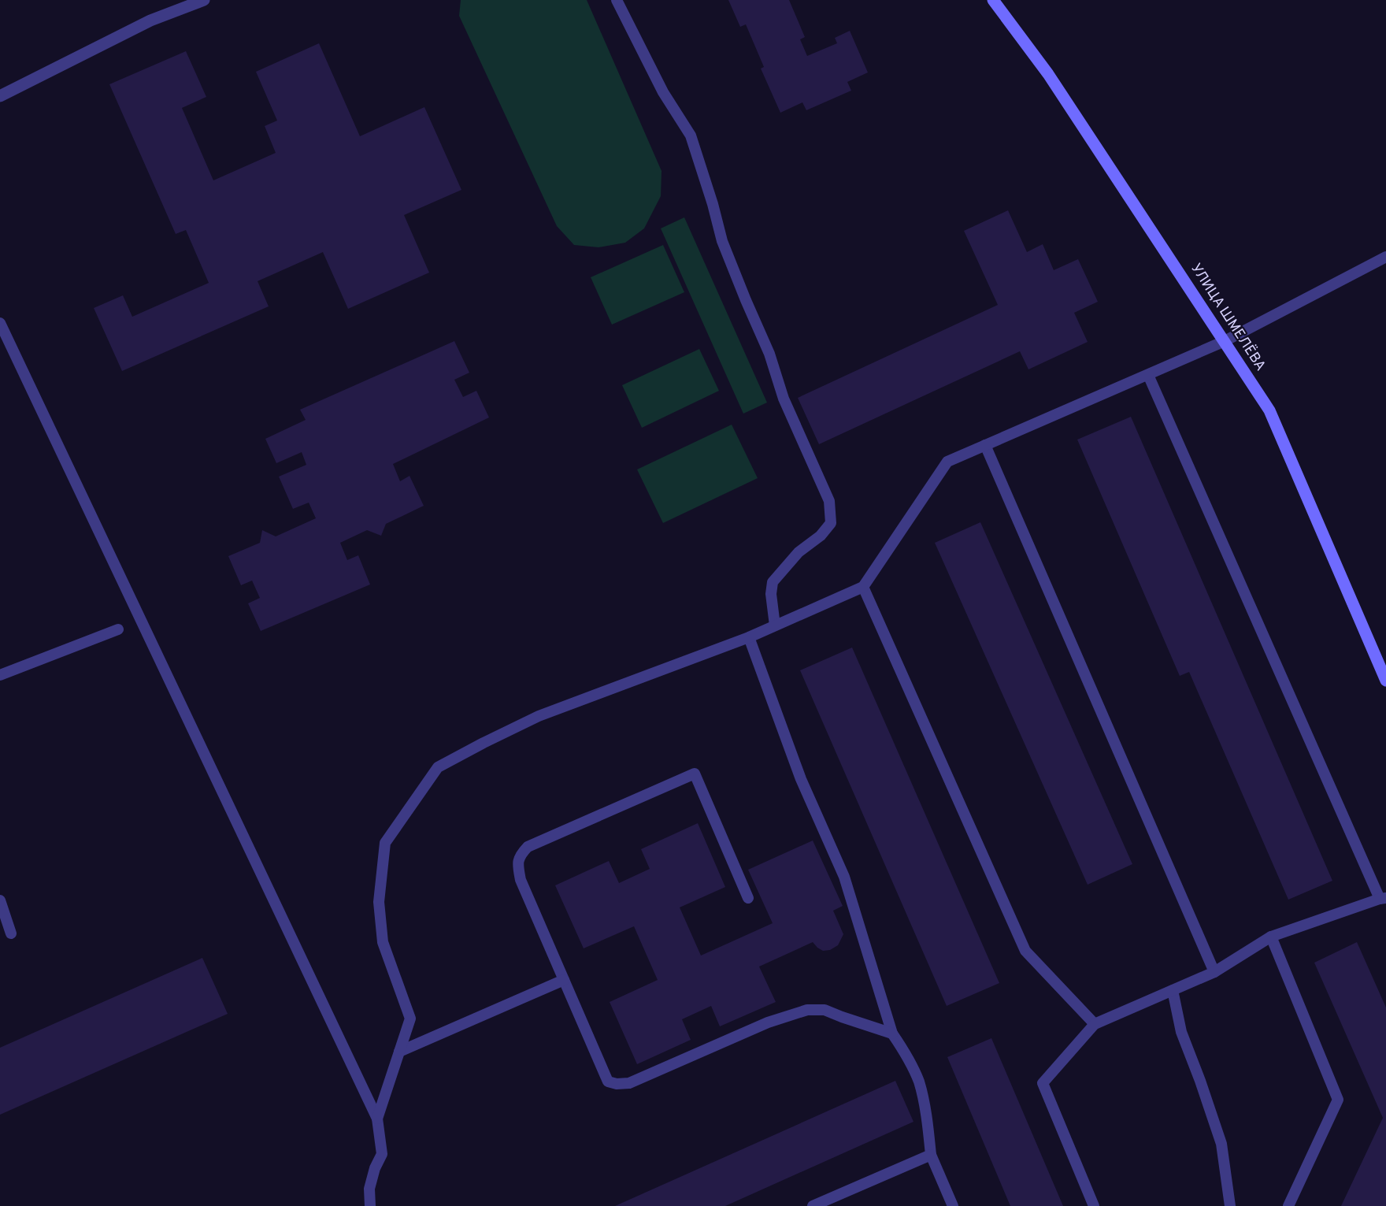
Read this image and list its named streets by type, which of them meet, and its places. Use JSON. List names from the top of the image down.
{
  "streets": {
    "main road": ["УЛИЦА ШМЕЛЁВА"]
  }
}
